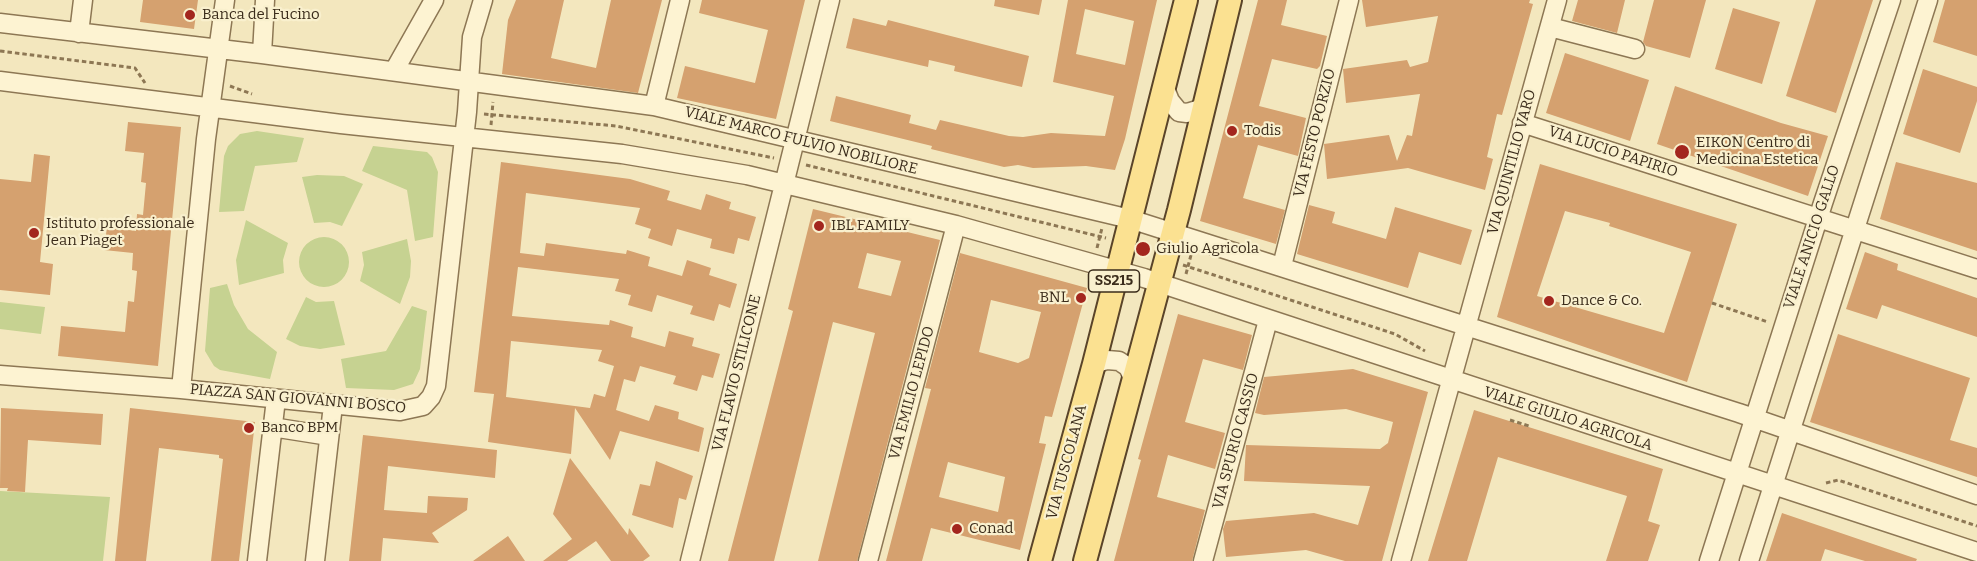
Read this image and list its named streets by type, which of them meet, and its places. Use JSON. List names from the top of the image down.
{
  "streets": {
    "main road": ["SS215", "VIA TUSCOLANA"],
    "street": [
      "VIA FESTO PORZIO",
      "VIALE MARCO FULVIO NOBILIORE",
      "VIA LUCIO PAPIRIO",
      "VIA QUINTILIO VARO",
      "VIALE ANICIO GALLO",
      "VIA FLAVIO STILICONE",
      "VIA EMILIO LEPIDO",
      "PIAZZA SAN GIOVANNI BOSCO",
      "VIALE GIULIO AGRICOLA",
      "VIA SPURIO CASSIO"
    ]
  },
  "crossings": [
    ["VIALE MARCO FULVIO NOBILIORE", "VIA FLAVIO STILICONE"],
    ["VIALE MARCO FULVIO NOBILIORE", "PIAZZA SAN GIOVANNI BOSCO"],
    ["VIALE MARCO FULVIO NOBILIORE", "VIA TUSCOLANA"],
    ["VIA LUCIO PAPIRIO", "VIA QUINTILIO VARO"],
    ["VIA LUCIO PAPIRIO", "VIALE ANICIO GALLO"],
    ["VIA QUINTILIO VARO", "VIALE GIULIO AGRICOLA"],
    ["VIALE ANICIO GALLO", "VIALE GIULIO AGRICOLA"],
    ["SS215", "VIALE GIULIO AGRICOLA"],
    ["VIALE GIULIO AGRICOLA", "VIA SPURIO CASSIO"]
  ],
  "places": [
    "Banca del Fucino",
    "Todis",
    "EIKON Centro di Medicina Estetica",
    "IBL FAMILY",
    "Istituto professionale Jean Piaget",
    "Giulio Agricola",
    "BNL",
    "Dance & Co.",
    "Banco BPM",
    "Conad"
  ]
}
